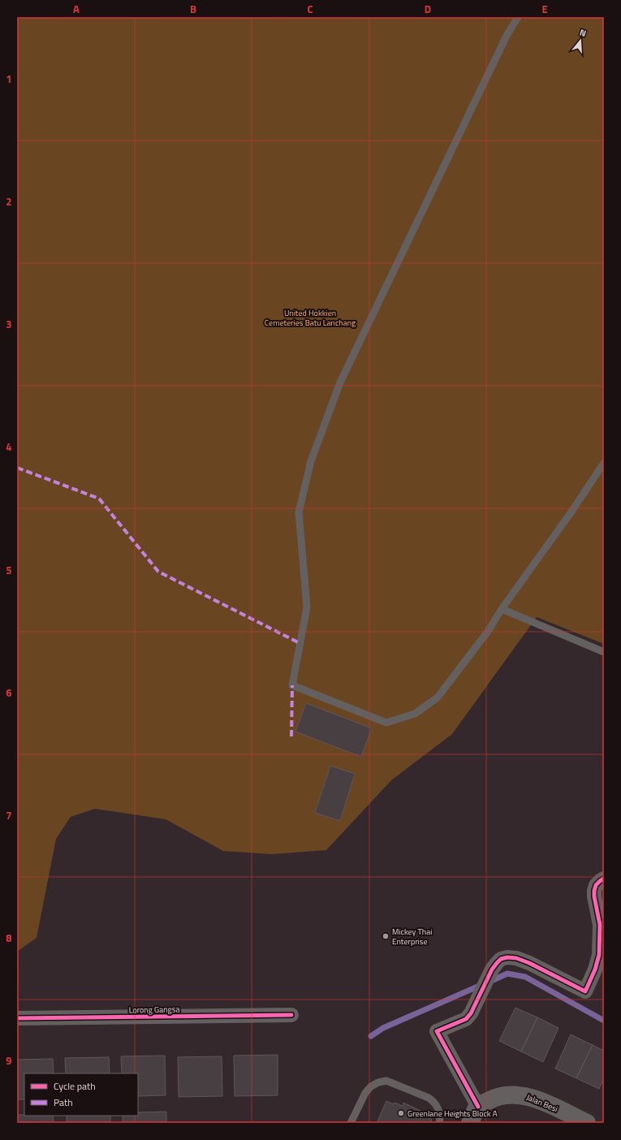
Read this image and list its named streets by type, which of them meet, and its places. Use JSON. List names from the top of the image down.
{
  "streets": {
    "street": ["Lorong Gangsa", "Jalan Besi"]
  },
  "parks": ["United Hokkien Cemeteries Batu Lanchang"],
  "places": ["Mickey Thai Enterprise", "Greenlane Heights Block A"],
  "legend": ["Cycle path", "Path"],
  "north": "top",
  "grid": {
    "columns": [
      "A",
      "B",
      "C",
      "D",
      "E"
    ],
    "rows": [
      "1",
      "2",
      "3",
      "4",
      "5",
      "6",
      "7",
      "8",
      "9"
    ]
  }
}
